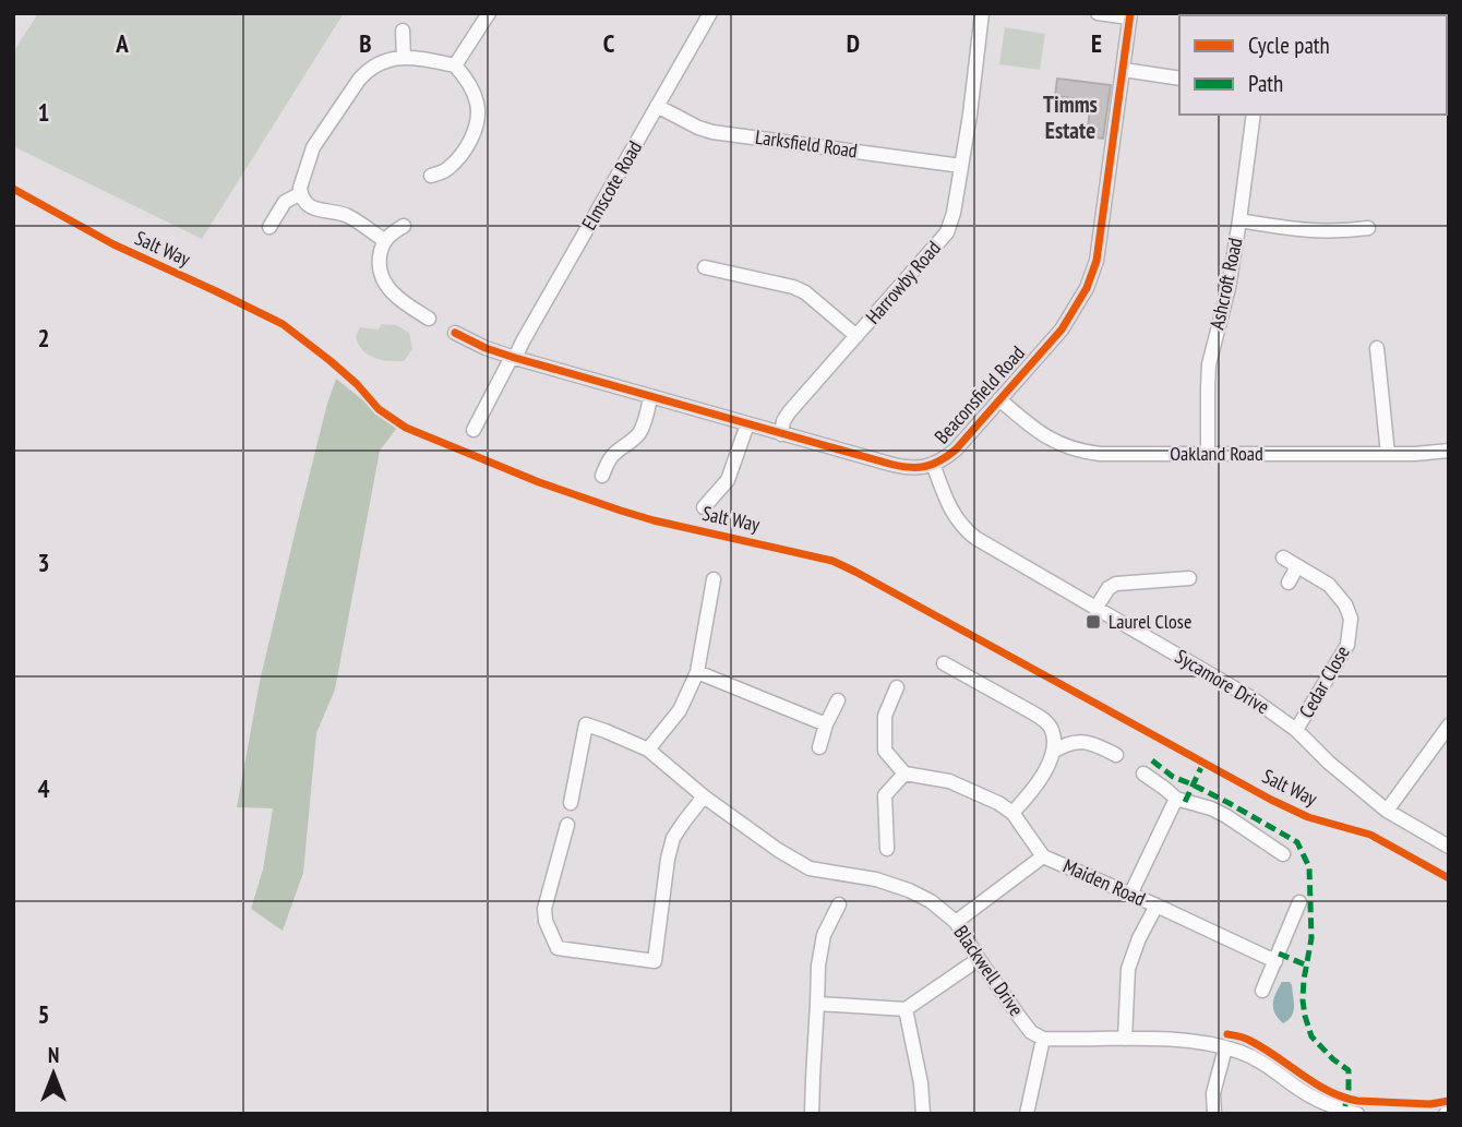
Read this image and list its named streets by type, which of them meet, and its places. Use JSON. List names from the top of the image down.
{
  "streets": {
    "street": [
      "Larksfield Road",
      "Elmscote Road",
      "Harrowby Road",
      "Ashcroft Road",
      "Beaconsfield Road",
      "Oakland Road",
      "Sycamore Drive",
      "Cedar Close",
      "Maiden Road",
      "Blackwell Drive"
    ],
    "cycle path": ["Salt Way"]
  },
  "crossings": [
    ["Larksfield Road", "Elmscote Road"],
    ["Larksfield Road", "Harrowby Road"],
    ["Elmscote Road", "Beaconsfield Road"],
    ["Harrowby Road", "Beaconsfield Road"],
    ["Ashcroft Road", "Oakland Road"],
    ["Beaconsfield Road", "Oakland Road"],
    ["Beaconsfield Road", "Sycamore Drive"],
    ["Sycamore Drive", "Cedar Close"]
  ],
  "districts": ["Timms Estate"],
  "places": {
    "transit": ["Laurel Close"]
  },
  "legend": ["Cycle path", "Path"],
  "north": "top",
  "grid": {
    "columns": [
      "A",
      "B",
      "C",
      "D",
      "E"
    ],
    "rows": [
      "1",
      "2",
      "3",
      "4",
      "5"
    ]
  }
}
